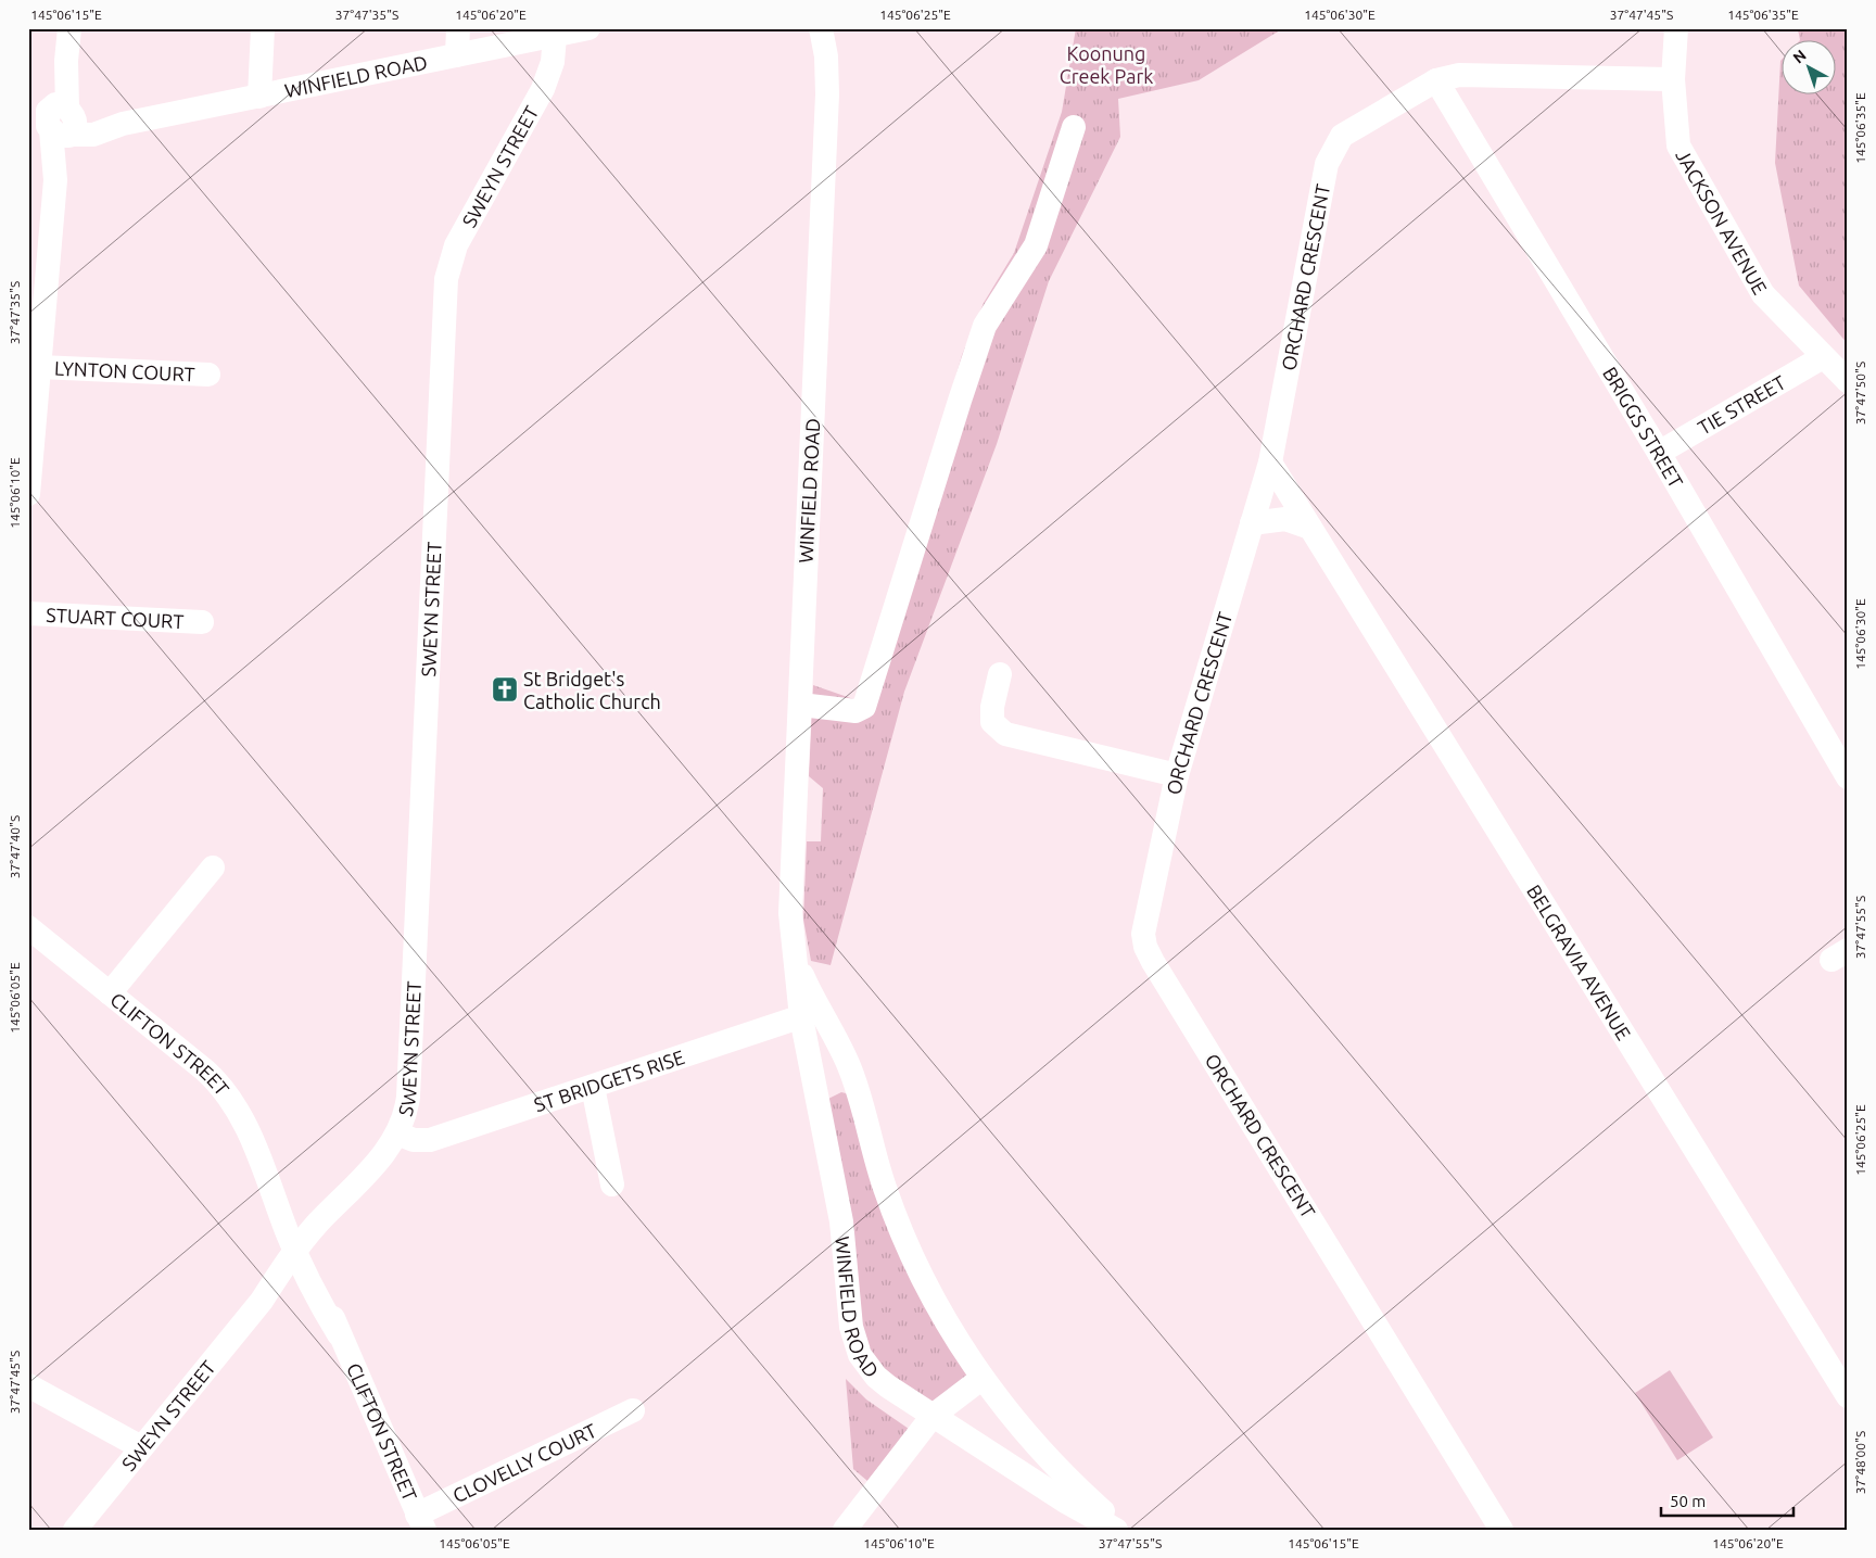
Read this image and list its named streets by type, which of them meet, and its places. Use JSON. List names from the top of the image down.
{
  "streets": {
    "street": [
      "WINFIELD ROAD",
      "SWEYN STREET",
      "JACKSON AVENUE",
      "ORCHARD CRESCENT",
      "LYNTON COURT",
      "TIE STREET",
      "BRIGGS STREET",
      "STUART COURT",
      "BELGRAVIA AVENUE",
      "CLIFTON STREET",
      "ST BRIDGETS RISE",
      "CLOVELLY COURT"
    ]
  },
  "crossings": [
    ["WINFIELD ROAD", "SWEYN STREET"],
    ["WINFIELD ROAD", "ST BRIDGETS RISE"],
    ["SWEYN STREET", "CLIFTON STREET"],
    ["SWEYN STREET", "ST BRIDGETS RISE"],
    ["JACKSON AVENUE", "ORCHARD CRESCENT"],
    ["JACKSON AVENUE", "TIE STREET"],
    ["ORCHARD CRESCENT", "BRIGGS STREET"],
    ["ORCHARD CRESCENT", "BELGRAVIA AVENUE"],
    ["TIE STREET", "BRIGGS STREET"],
    ["CLIFTON STREET", "CLOVELLY COURT"]
  ],
  "parks": ["Koonung Creek Park"],
  "places": {
    "church": ["St Bridget's Catholic Church"]
  },
  "scale_bar": "50 m",
  "north": "top left",
  "coordinates": [
    "145°06'15\"E",
    "37°47'35\"S",
    "145°06'20\"E",
    "145°06'25\"E",
    "145°06'30\"E",
    "37°47'45\"S",
    "145°06'35\"E",
    "37°47'50\"S",
    "145°06'10\"E",
    "37°47'40\"S",
    "37°47'55\"S",
    "145°06'05\"E",
    "37°48'00\"S"
  ]
}
